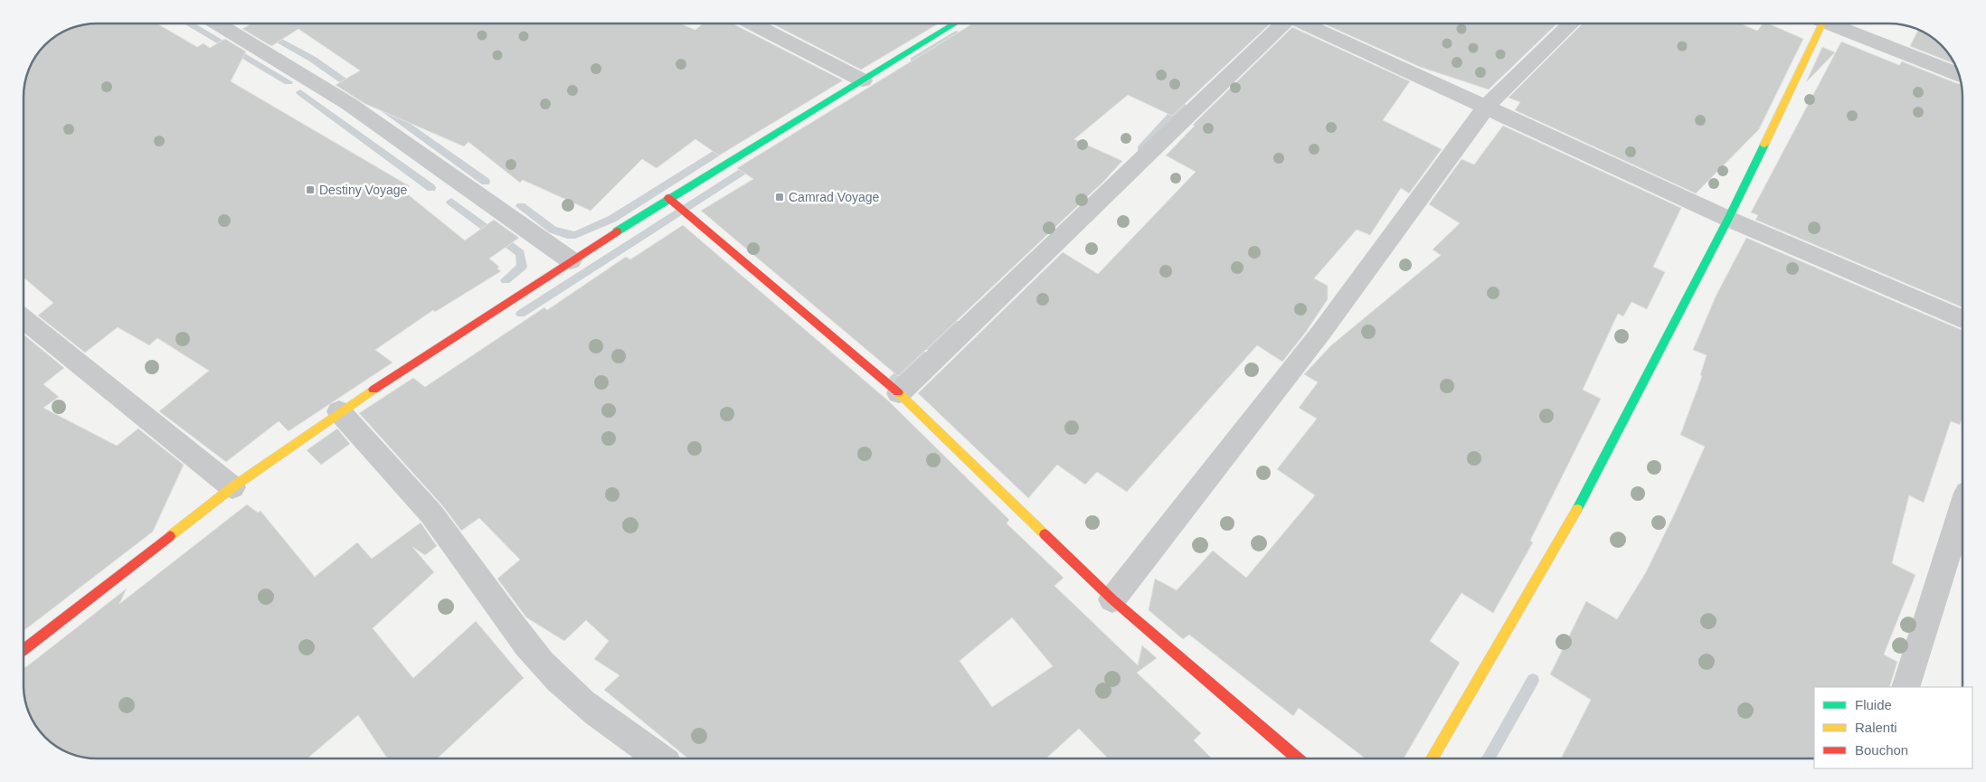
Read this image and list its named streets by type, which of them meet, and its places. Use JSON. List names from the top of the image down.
{
  "places": {
    "transit": ["Destiny Voyage", "Camrad Voyage"]
  },
  "legend": ["Fluide", "Ralenti", "Bouchon"]
}
